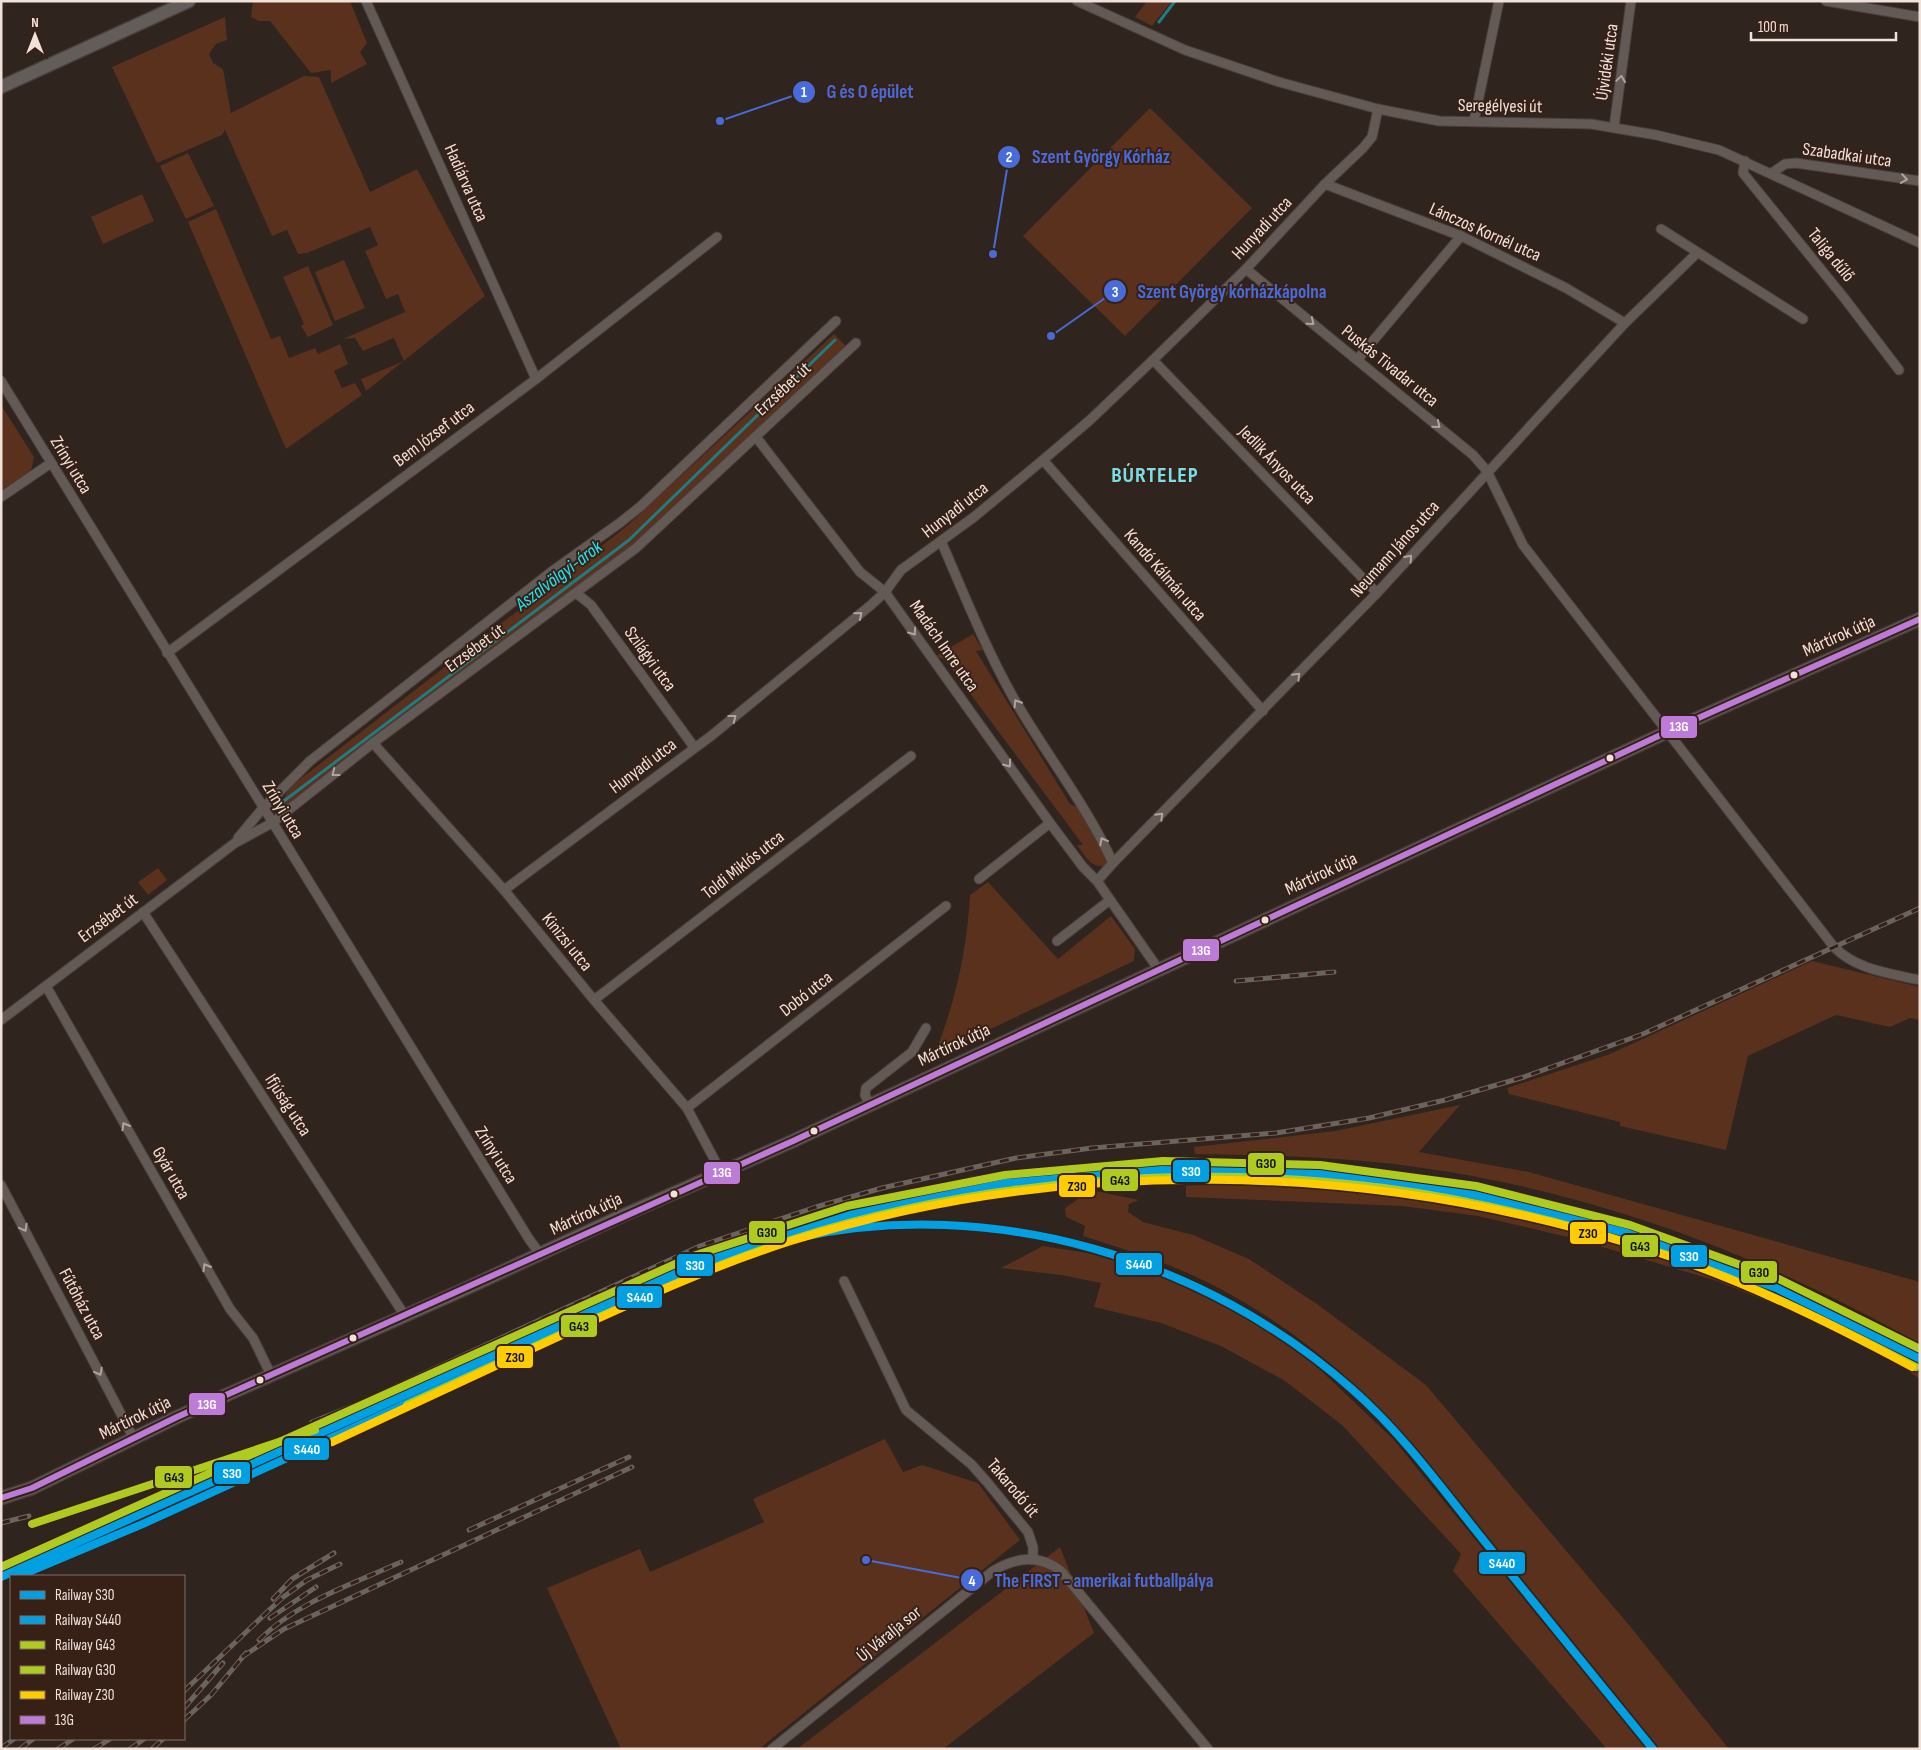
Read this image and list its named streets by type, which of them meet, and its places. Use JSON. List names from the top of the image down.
{
  "streets": {
    "street": [
      "Újvidéki utca",
      "Seregélyesi út",
      "Szabadkai utca",
      "Hadiárva utca",
      "Hunyadi utca",
      "Lánczos Kornél utca",
      "Taliga dűlő",
      "Puskás Tivadar utca",
      "Erzsébet út",
      "Bem József utca",
      "Zrínyi utca",
      "Jedlik Ányos utca",
      "Neumann János utca",
      "Kandó Kálmán utca",
      "Mártírok útja",
      "Madách Imre utca",
      "Szilágyi utca",
      "Toldi Miklós utca",
      "Kinizsi utca",
      "Dobó utca",
      "Ifjúság utca",
      "Gyár utca",
      "Fűtőház utca",
      "Takarodó út",
      "Új Váralja sor"
    ]
  },
  "crossings": [
    ["Újvidéki utca", "Seregélyesi út"],
    ["Seregélyesi út", "Szabadkai utca"],
    ["Seregélyesi út", "Hunyadi utca"],
    ["Seregélyesi út", "Taliga dűlő"],
    ["Hadiárva utca", "Bem József utca"],
    ["Hunyadi utca", "Lánczos Kornél utca"],
    ["Hunyadi utca", "Puskás Tivadar utca"],
    ["Hunyadi utca", "Jedlik Ányos utca"],
    ["Hunyadi utca", "Kandó Kálmán utca"],
    ["Hunyadi utca", "Madách Imre utca"],
    ["Hunyadi utca", "Szilágyi utca"],
    ["Hunyadi utca", "Kinizsi utca"],
    ["Lánczos Kornél utca", "Neumann János utca"],
    ["Puskás Tivadar utca", "Neumann János utca"],
    ["Puskás Tivadar utca", "Mártírok útja"],
    ["Erzsébet út", "Zrínyi utca"],
    ["Erzsébet út", "Madách Imre utca"],
    ["Erzsébet út", "Szilágyi utca"],
    ["Erzsébet út", "Kinizsi utca"],
    ["Erzsébet út", "Ifjúság utca"],
    ["Erzsébet út", "Gyár utca"],
    ["Bem József utca", "Zrínyi utca"],
    ["Zrínyi utca", "Mártírok útja"],
    ["Jedlik Ányos utca", "Neumann János utca"],
    ["Neumann János utca", "Kandó Kálmán utca"],
    ["Neumann János utca", "Madách Imre utca"],
    ["Mártírok útja", "Madách Imre utca"],
    ["Mártírok útja", "Kinizsi utca"],
    ["Mártírok útja", "Ifjúság utca"],
    ["Mártírok útja", "Gyár utca"],
    ["Mártírok útja", "Fűtőház utca"],
    ["Toldi Miklós utca", "Kinizsi utca"],
    ["Kinizsi utca", "Dobó utca"],
    ["Takarodó út", "Új Váralja sor"]
  ],
  "one_way": [
    "Újvidéki utca",
    "Szabadkai utca",
    "Neumann János utca",
    "Gyár utca",
    "Fűtőház utca"
  ],
  "districts": ["BÚRTELEP"],
  "water": ["Aszalvölgyi-árok"],
  "places": [
    "G és O épület",
    "Szent György Kórház",
    "Szent György kórházkápolna",
    "The FIRST - amerikai futballpálya"
  ],
  "lines": [
    "transit line 13G",
    "rail line G30",
    "rail line S30",
    "rail line G43",
    "rail line Z30",
    "rail line S440"
  ],
  "legend": [
    "Railway S30",
    "Railway S440",
    "Railway G43",
    "Railway G30",
    "Railway Z30",
    "13G"
  ],
  "scale_bar": "100 m",
  "north": "top"
}
